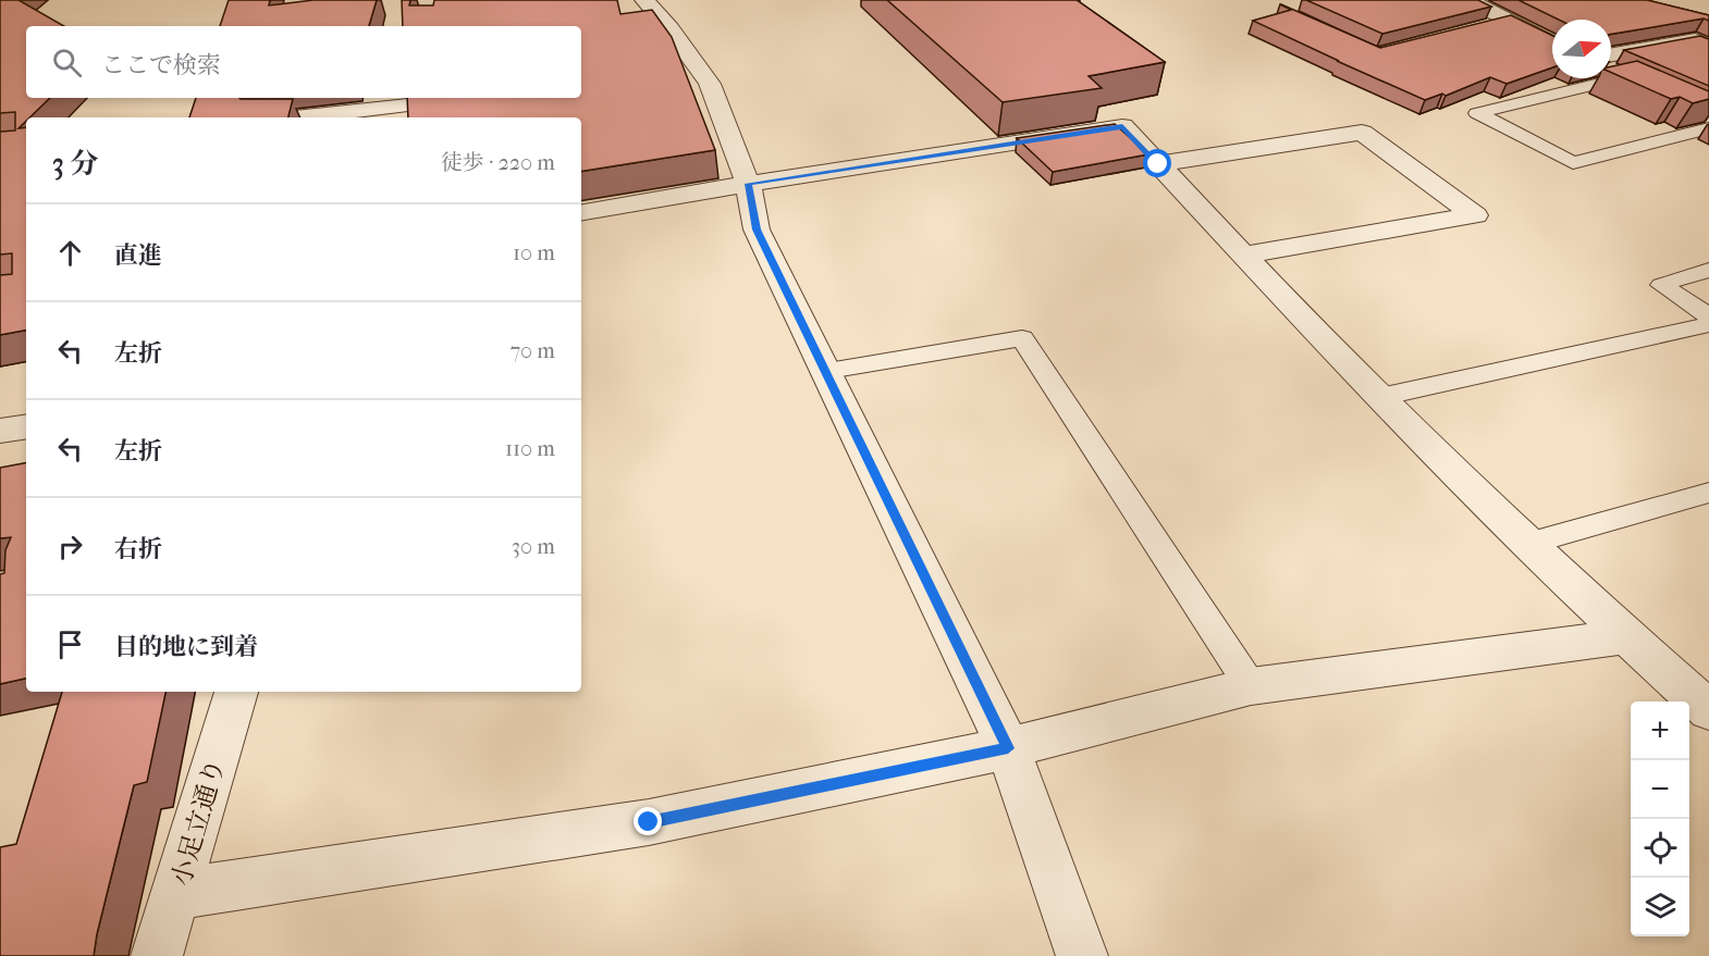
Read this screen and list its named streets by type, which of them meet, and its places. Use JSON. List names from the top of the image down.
{
  "streets": {
    "street": ["小足立通り"]
  },
  "north": "right",
  "page": {
    "search": "ここで検索",
    "heading": ["3 分", "徒歩 · 220 m"],
    "list": [
      ["直進", "10 m"],
      ["左折", "70 m"],
      ["左折", "110 m"],
      ["右折", "30 m"],
      "目的地に到着"
    ],
    "map_buttons": ["+", "−"]
  }
}
